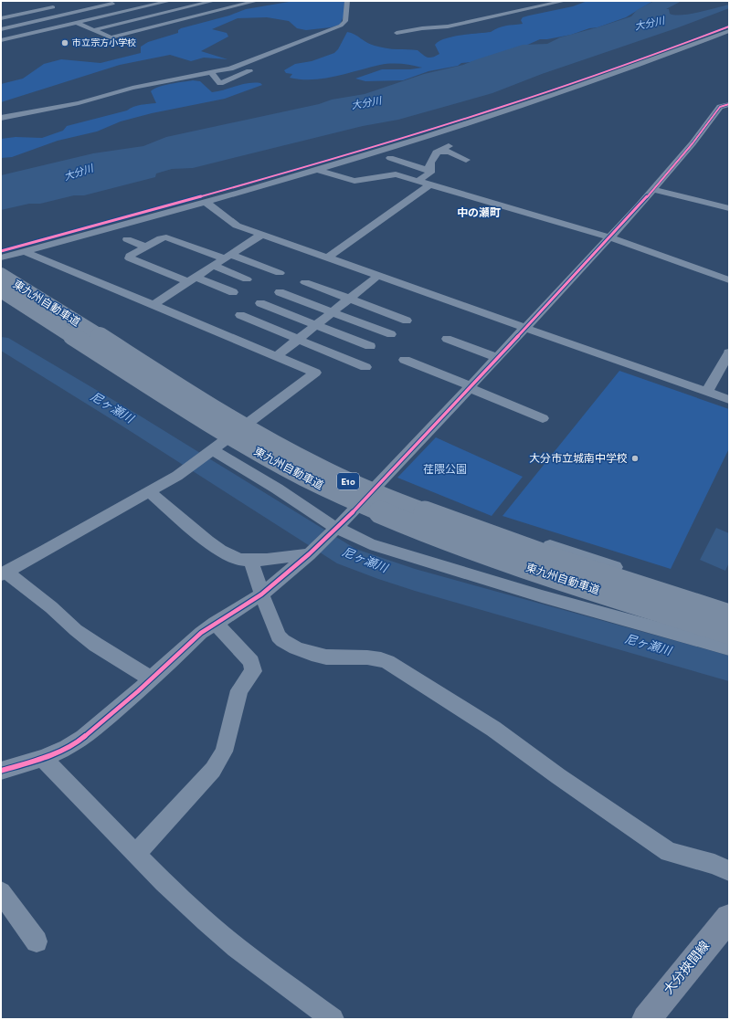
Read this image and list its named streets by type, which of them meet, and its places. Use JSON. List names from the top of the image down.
{
  "streets": {
    "highway": ["東九州自動車道", "E10"],
    "main road": ["大分挾間線"]
  },
  "districts": ["中の瀬町"],
  "water": ["大分川", "尼ヶ瀬川"],
  "parks": ["荏隈公園"],
  "places": ["市立宗方小学校", "大分市立城南中学校"]
}
